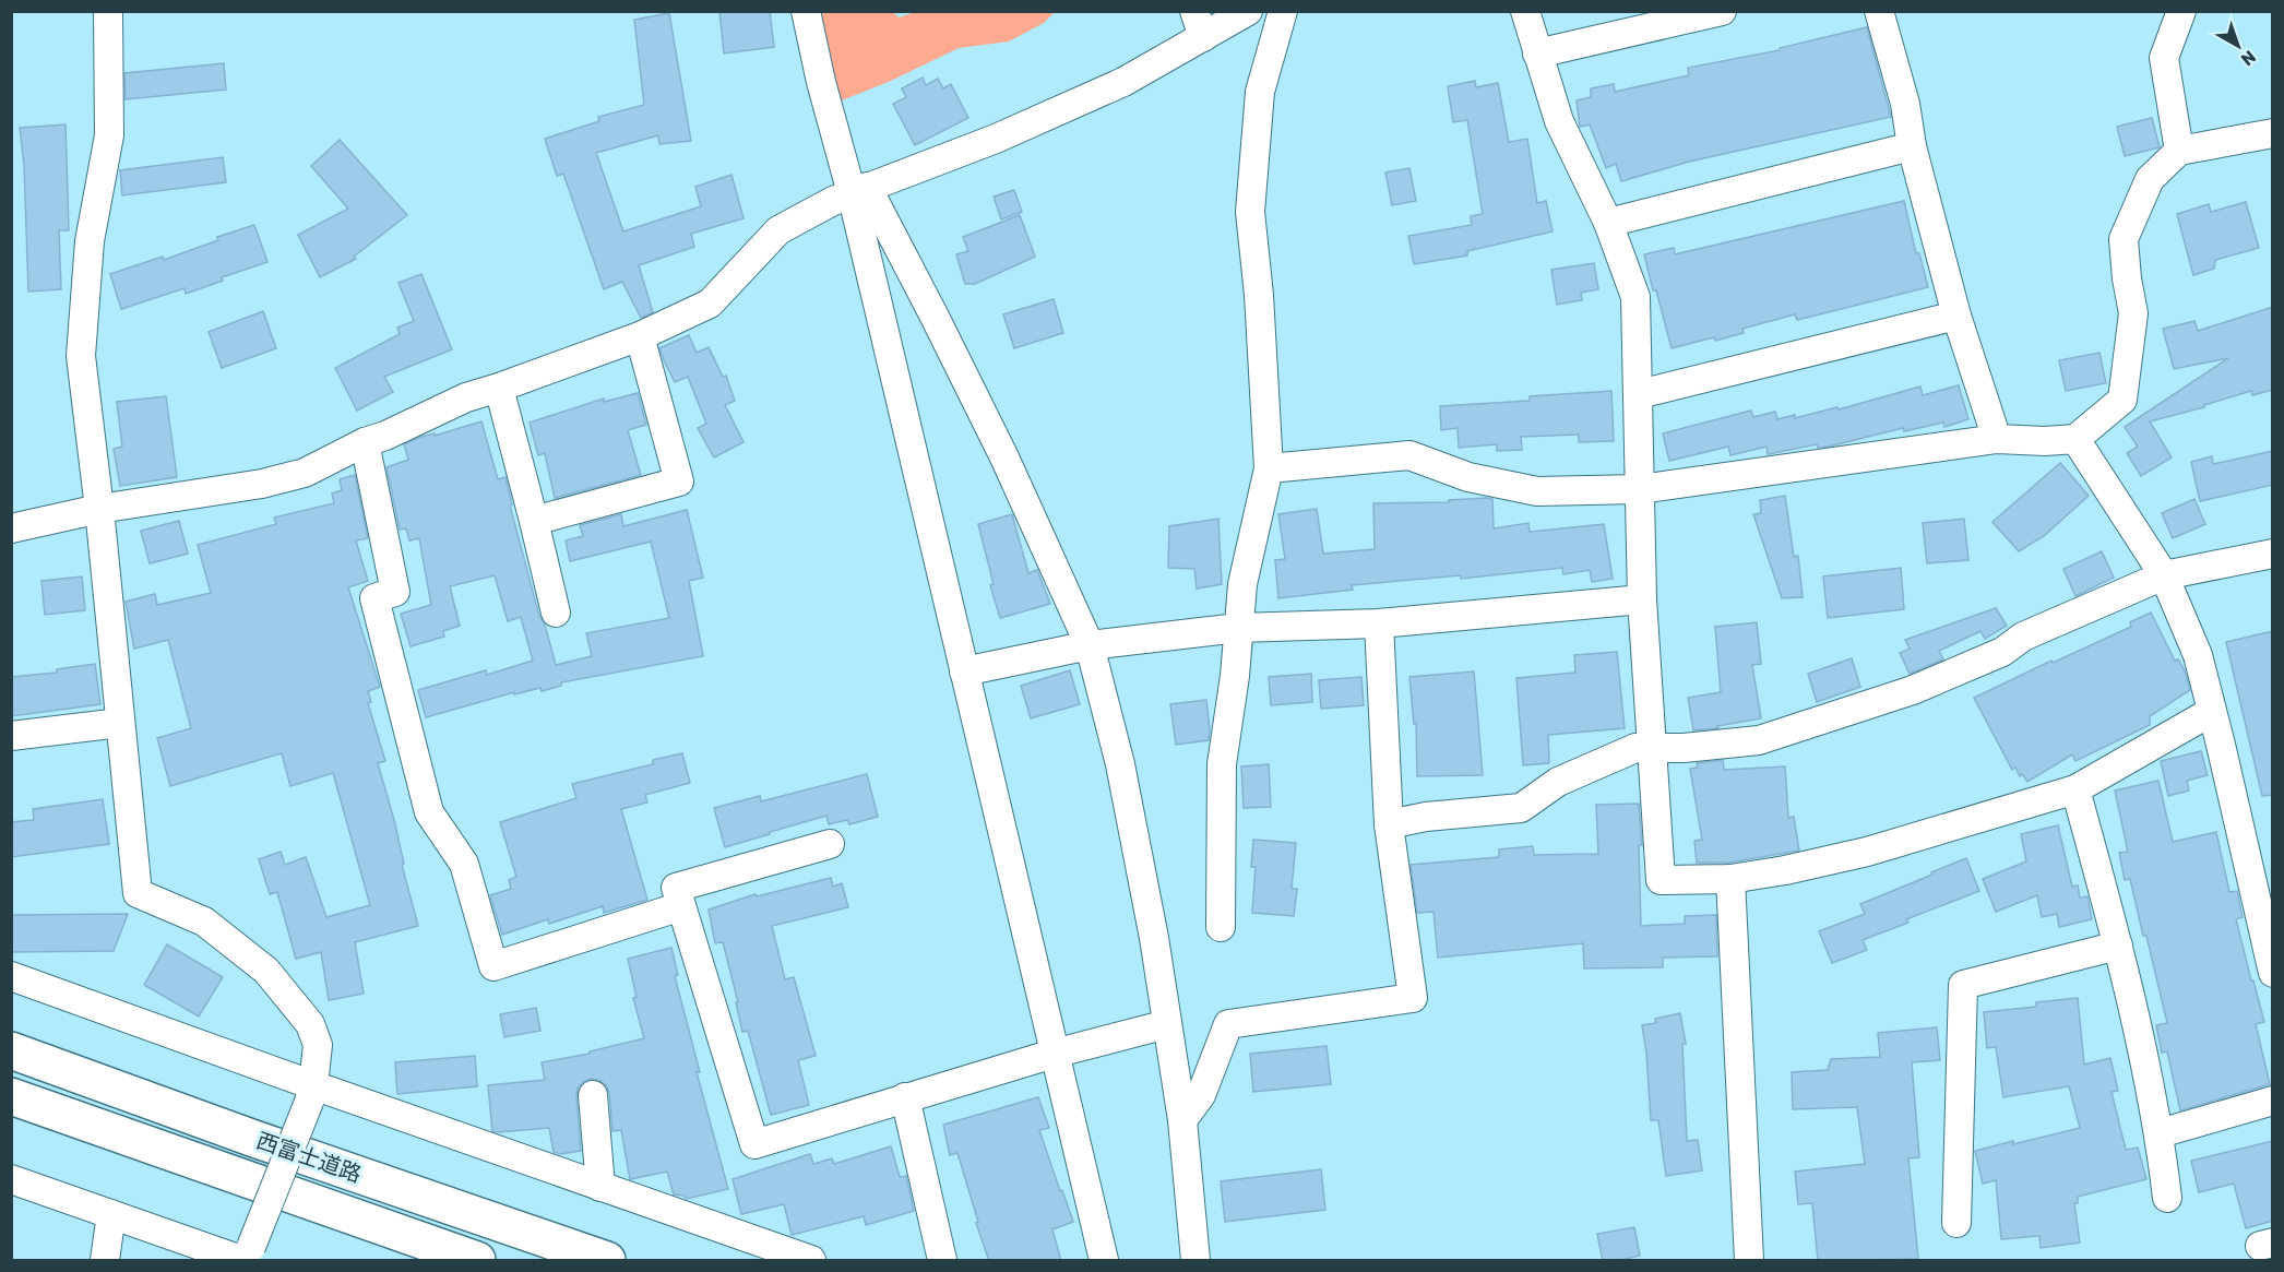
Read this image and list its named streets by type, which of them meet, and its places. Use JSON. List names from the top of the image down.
{
  "streets": {
    "highway": ["西富士道路"]
  },
  "north": "bottom right"
}
